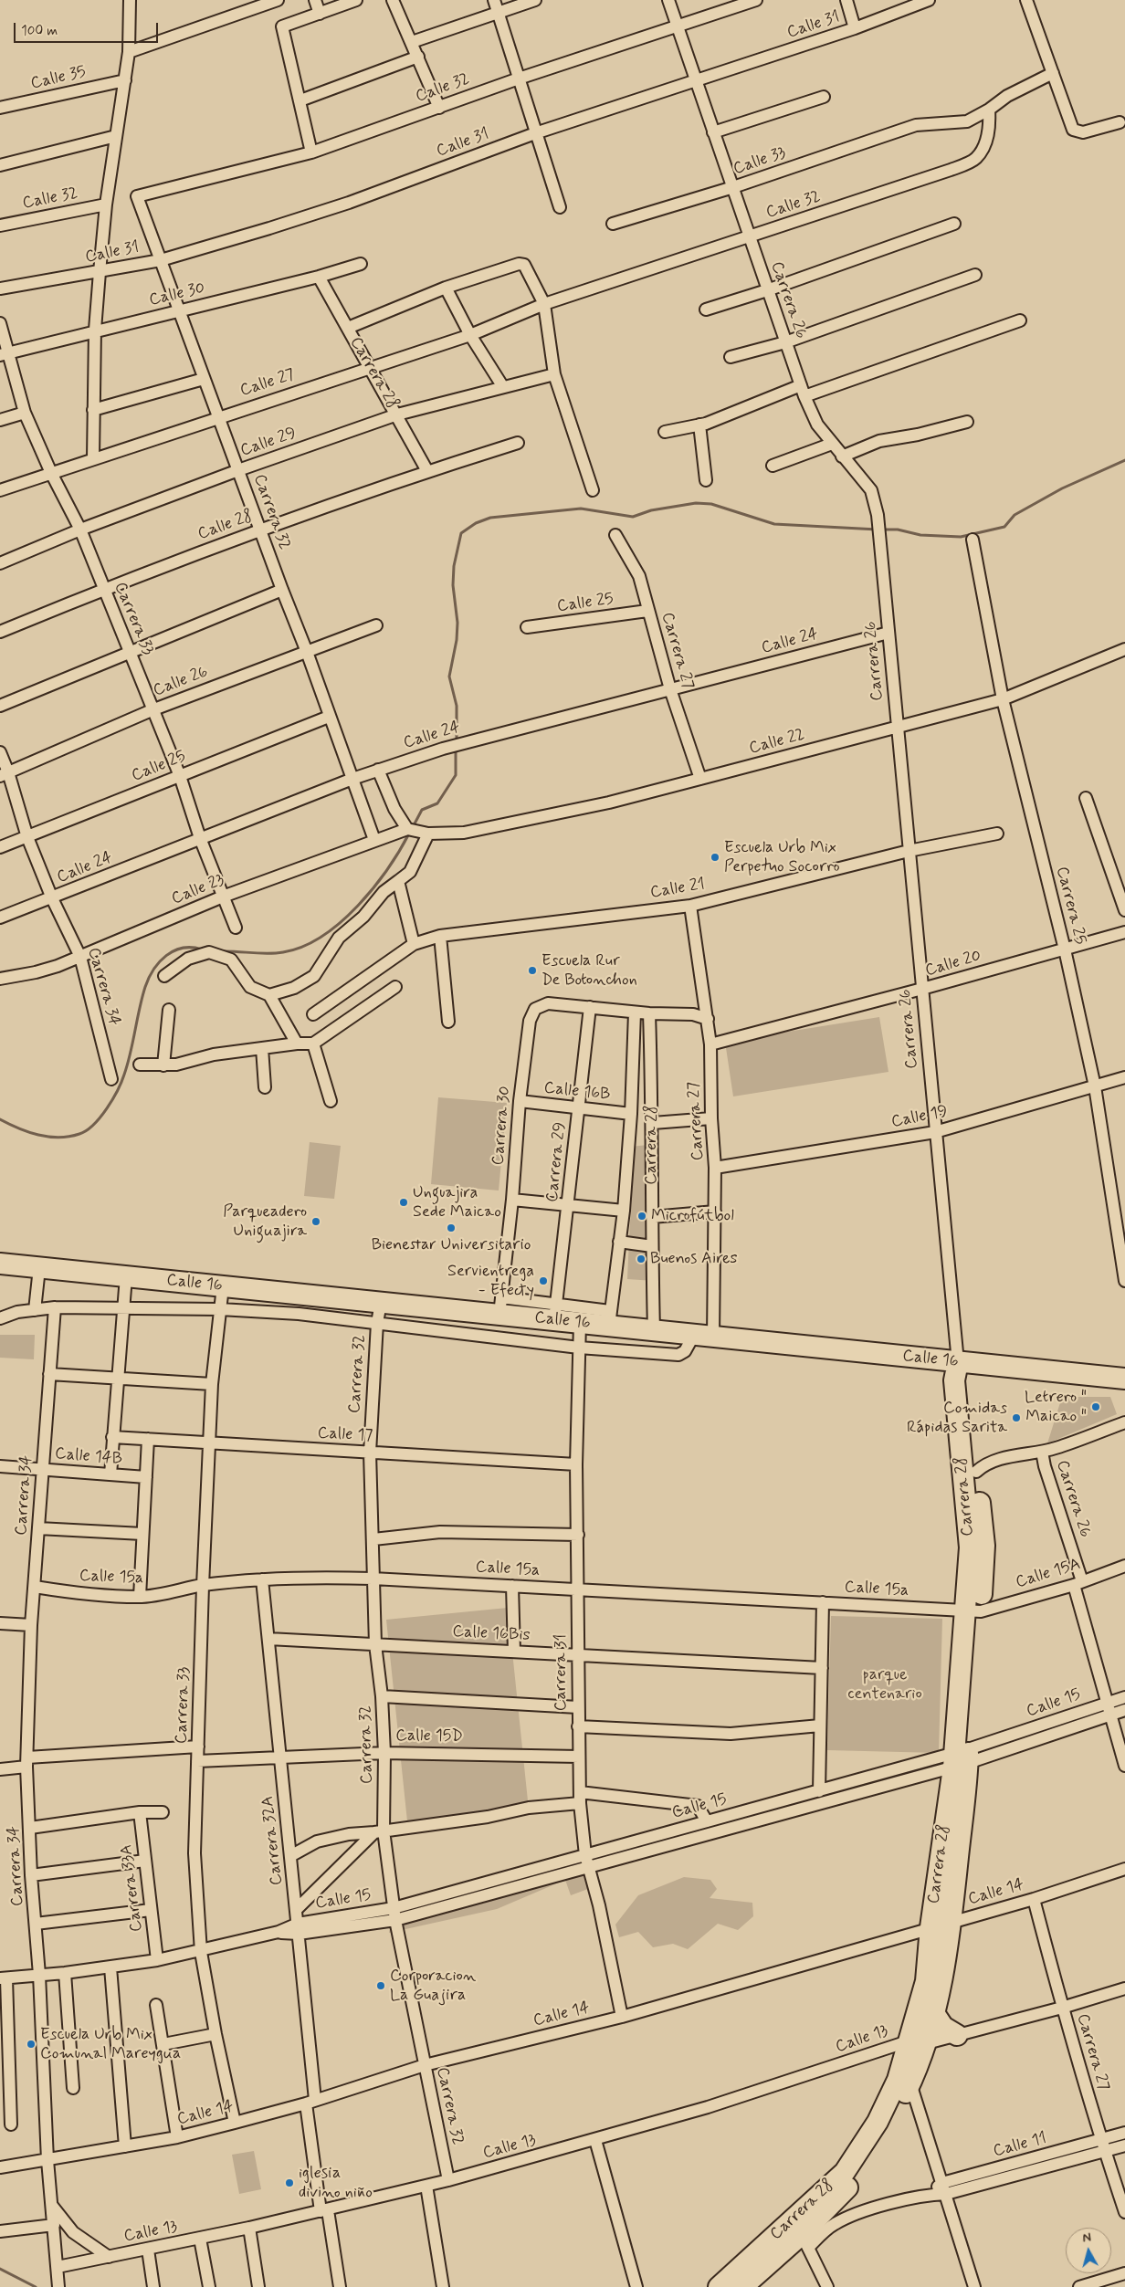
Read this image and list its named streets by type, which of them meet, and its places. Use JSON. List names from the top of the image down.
{
  "streets": {
    "highway": ["Carrera 28", "Calle 16"],
    "street": [
      "Calle 31",
      "Calle 35",
      "Calle 32",
      "Calle 33",
      "Calle 30",
      "Carrera 26",
      "Calle 27",
      "Calle 29",
      "Carrera 32",
      "Calle 28",
      "Calle 25",
      "Carrera 33",
      "Calle 24",
      "Carrera 27",
      "Calle 26",
      "Calle 22",
      "Calle 21",
      "Calle 23",
      "Carrera 25",
      "Calle 20",
      "Carrera 34",
      "Calle 16B",
      "Calle 19",
      "Carrera 30",
      "Carrera 29",
      "Calle 17",
      "Calle 14B",
      "Calle 15a",
      "Calle 15A",
      "Calle 16Bis",
      "Carrera 31",
      "Calle 15",
      "Calle 15D",
      "Carrera 32A",
      "Carrera 33A",
      "Calle 14",
      "Calle 13",
      "Calle 11"
    ]
  },
  "crossings": [
    ["Calle 31", "Carrera 26"],
    ["Calle 31", "Carrera 32"],
    ["Calle 32", "Calle 33"],
    ["Calle 32", "Carrera 26"],
    ["Calle 32", "Calle 27"],
    ["Calle 32", "Carrera 32"],
    ["Calle 33", "Carrera 26"],
    ["Calle 30", "Carrera 28"],
    ["Calle 30", "Carrera 32"],
    ["Calle 30", "Carrera 33"],
    ["Carrera 26", "Carrera 28"],
    ["Carrera 26", "Calle 24"],
    ["Carrera 26", "Calle 22"],
    ["Carrera 26", "Calle 21"],
    ["Carrera 26", "Calle 20"],
    ["Carrera 26", "Calle 19"],
    ["Carrera 26", "Calle 16"],
    ["Carrera 26", "Calle 15A"],
    ["Carrera 26", "Calle 15"],
    ["Carrera 28", "Calle 27"],
    ["Carrera 28", "Calle 29"],
    ["Carrera 28", "Calle 28"],
    ["Carrera 28", "Calle 16B"],
    ["Carrera 28", "Calle 16"],
    ["Carrera 28", "Calle 15a"],
    ["Carrera 28", "Calle 15A"],
    ["Carrera 28", "Calle 15"],
    ["Carrera 28", "Calle 14"],
    ["Carrera 28", "Calle 13"],
    ["Carrera 28", "Calle 11"],
    ["Calle 27", "Carrera 32"],
    ["Calle 27", "Carrera 33"],
    ["Calle 29", "Carrera 32"],
    ["Calle 29", "Carrera 33"],
    ["Carrera 32", "Calle 28"],
    ["Carrera 32", "Calle 25"],
    ["Carrera 32", "Calle 24"],
    ["Carrera 32", "Calle 26"],
    ["Carrera 32", "Calle 23"],
    ["Carrera 32", "Calle 16"],
    ["Carrera 32", "Calle 17"],
    ["Carrera 32", "Calle 15a"],
    ["Carrera 32", "Calle 16Bis"],
    ["Carrera 32", "Calle 15"],
    ["Carrera 32", "Calle 15D"],
    ["Carrera 32", "Calle 14"],
    ["Carrera 32", "Calle 13"],
    ["Calle 28", "Carrera 33"],
    ["Calle 25", "Carrera 33"],
    ["Calle 25", "Carrera 27"],
    ["Calle 25", "Carrera 34"],
    ["Carrera 33", "Calle 24"],
    ["Carrera 33", "Calle 26"],
    ["Carrera 33", "Calle 23"],
    ["Carrera 33", "Calle 16"],
    ["Carrera 33", "Calle 17"],
    ["Carrera 33", "Calle 15a"],
    ["Carrera 33", "Calle 15"],
    ["Carrera 33", "Calle 15D"],
    ["Carrera 33", "Calle 14"],
    ["Calle 24", "Carrera 27"],
    ["Calle 24", "Carrera 34"],
    ["Carrera 27", "Calle 22"],
    ["Carrera 27", "Calle 21"],
    ["Carrera 27", "Calle 20"],
    ["Carrera 27", "Calle 19"],
    ["Carrera 27", "Calle 16"],
    ["Carrera 27", "Calle 14"],
    ["Carrera 27", "Calle 13"],
    ["Carrera 27", "Calle 11"],
    ["Calle 26", "Carrera 34"],
    ["Calle 22", "Calle 23"],
    ["Calle 22", "Carrera 25"],
    ["Calle 23", "Carrera 34"],
    ["Carrera 25", "Calle 20"],
    ["Carrera 25", "Calle 19"],
    ["Carrera 34", "Calle 14B"],
    ["Carrera 34", "Calle 15a"],
    ["Carrera 34", "Calle 15"],
    ["Carrera 34", "Calle 14"],
    ["Carrera 34", "Calle 13"],
    ["Calle 16B", "Carrera 30"],
    ["Calle 16B", "Carrera 29"],
    ["Carrera 30", "Carrera 29"],
    ["Carrera 30", "Calle 16"],
    ["Carrera 29", "Calle 16"],
    ["Calle 16", "Carrera 31"],
    ["Calle 17", "Carrera 31"],
    ["Calle 15a", "Calle 15A"],
    ["Calle 15a", "Carrera 31"],
    ["Calle 15a", "Carrera 32A"],
    ["Calle 16Bis", "Carrera 31"],
    ["Calle 16Bis", "Carrera 32A"],
    ["Carrera 31", "Calle 15"],
    ["Carrera 31", "Calle 15D"],
    ["Carrera 31", "Calle 14"],
    ["Calle 15", "Carrera 32A"],
    ["Calle 15", "Carrera 33A"],
    ["Calle 15D", "Carrera 32A"],
    ["Carrera 32A", "Calle 14"],
    ["Carrera 32A", "Calle 13"]
  ],
  "parks": ["parque centenario"],
  "places": [
    "Escuela Urb Mix Perpetuo Socorro",
    "Escuela Rur De Botonchon",
    "Unguajira Sede Maicao",
    "Microfútbol",
    "Parqueadero Uniguajira",
    "Bienestar Universitario",
    "Buenos Aires",
    "Servientrega - Efecty",
    "Letrero \" Maicao \"",
    "Comidas Rápidas Sarita",
    "Corporacion La Guajira",
    "Escuela Urb Mix Comunal Mareygua",
    "iglesia divino niño"
  ],
  "scale_bar": "100 m",
  "north": "top"
}
